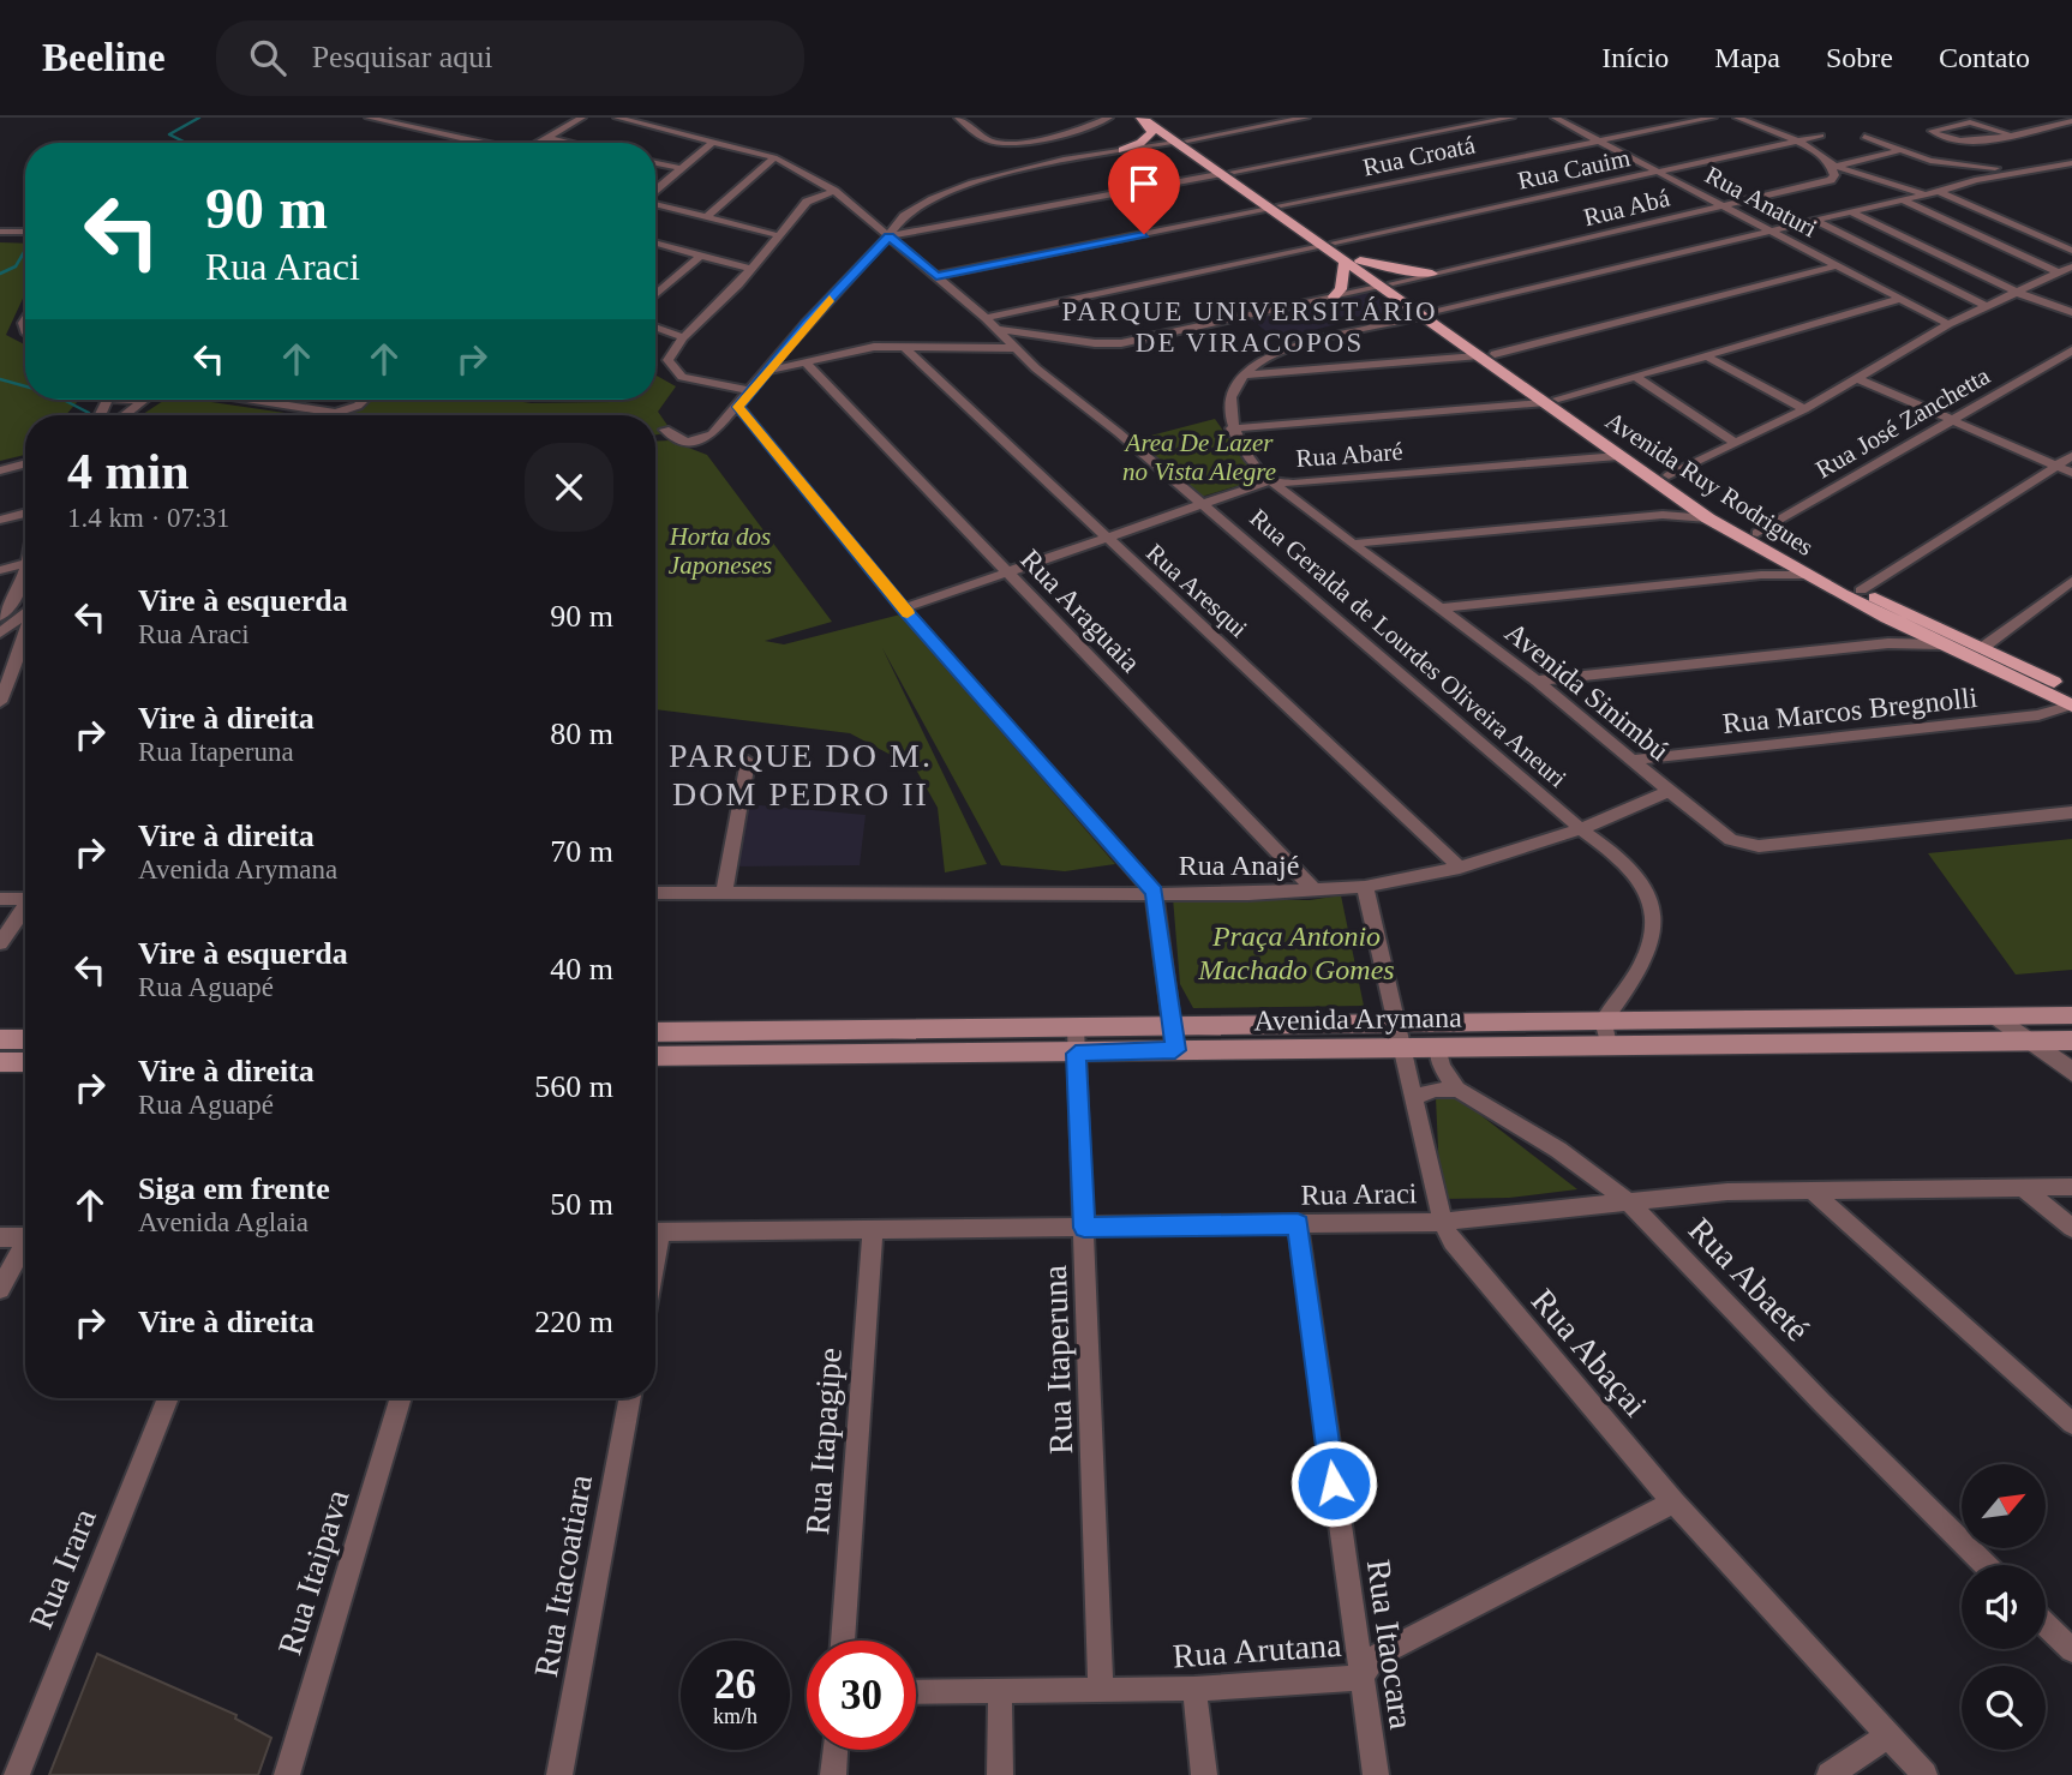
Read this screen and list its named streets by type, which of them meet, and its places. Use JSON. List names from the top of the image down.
{
  "streets": {
    "main road": ["Avenida Ruy Rodrigues", "Avenida Arymana"],
    "street": [
      "Rua Croatá",
      "Rua Cauim",
      "Rua Anaturi",
      "Rua Abá",
      "Rua José Zanchetta",
      "Rua Abaré",
      "Rua Aresqui",
      "Rua Araguaia",
      "Rua Geralda de Lourdes Oliveira Aneuri",
      "Avenida Sinimbú",
      "Rua Marcos Bregnolli",
      "Rua Anajé",
      "Rua Araci",
      "Rua Abaeté",
      "Rua Abaçai",
      "Rua Itaperuna",
      "Rua Itapagipe",
      "Rua Irara",
      "Rua Itaipava",
      "Rua Itacoatiara",
      "Rua Itaocara",
      "Rua Arutana"
    ]
  },
  "crossings": [
    ["Rua Croatá", "Rua Anaturi"],
    ["Rua Croatá", "Avenida Ruy Rodrigues"],
    ["Rua Cauim", "Rua Anaturi"],
    ["Rua Cauim", "Avenida Ruy Rodrigues"],
    ["Rua Anaturi", "Rua Abá"],
    ["Rua Abá", "Avenida Ruy Rodrigues"],
    ["Rua José Zanchetta", "Avenida Ruy Rodrigues"],
    ["Rua Abaré", "Avenida Ruy Rodrigues"],
    ["Rua Abaré", "Rua Aresqui"],
    ["Rua Abaré", "Rua Araguaia"],
    ["Rua Abaré", "Rua Geralda de Lourdes Oliveira Aneuri"],
    ["Rua Abaré", "Avenida Sinimbú"],
    ["Avenida Ruy Rodrigues", "Rua Marcos Bregnolli"],
    ["Rua Aresqui", "Rua Anajé"],
    ["Rua Araguaia", "Rua Anajé"],
    ["Rua Geralda de Lourdes Oliveira Aneuri", "Rua Anajé"],
    ["Rua Geralda de Lourdes Oliveira Aneuri", "Avenida Arymana"],
    ["Avenida Sinimbú", "Rua Marcos Bregnolli"],
    ["Avenida Sinimbú", "Rua Anajé"],
    ["Rua Anajé", "Rua Abaçai"],
    ["Avenida Arymana", "Rua Abaçai"],
    ["Avenida Arymana", "Rua Itaperuna"],
    ["Rua Araci", "Rua Abaeté"],
    ["Rua Araci", "Rua Abaçai"],
    ["Rua Araci", "Rua Itaperuna"],
    ["Rua Araci", "Rua Itapagipe"],
    ["Rua Araci", "Rua Itaocara"],
    ["Rua Abaçai", "Rua Arutana"],
    ["Rua Itaperuna", "Rua Arutana"],
    ["Rua Itaocara", "Rua Arutana"]
  ],
  "districts": ["PARQUE UNIVERSITÁRIO DE VIRACOPOS", "PARQUE DO M. DOM PEDRO II"],
  "parks": ["Area De Lazer no Vista Alegre", "Horta dos Japoneses", "Praça Antonio Machado Gomes"],
  "north": "top right",
  "page": {
    "header": "Beeline",
    "search": "Pesquisar aqui",
    "nav": [
      "Início",
      "Mapa",
      "Sobre",
      "Contato"
    ],
    "turn": ["90 m", "Rua Araci"],
    "heading": ["4 min", "1.4 km · 07:31"],
    "list": [
      {
        "name": "Vire à esquerda",
        "note": "Rua Araci",
        "value": "90 m"
      },
      {
        "name": "Vire à direita",
        "note": "Rua Itaperuna",
        "value": "80 m"
      },
      {
        "name": "Vire à direita",
        "note": "Avenida Arymana",
        "value": "70 m"
      },
      {
        "name": "Vire à esquerda",
        "note": "Rua Aguapé",
        "value": "40 m"
      },
      {
        "name": "Vire à direita",
        "note": "Rua Aguapé",
        "value": "560 m"
      },
      {
        "name": "Siga em frente",
        "note": "Avenida Aglaia",
        "value": "50 m"
      },
      {
        "name": "Vire à direita",
        "value": "220 m"
      }
    ],
    "speed": "26 km/h",
    "limit": "30"
  }
}
